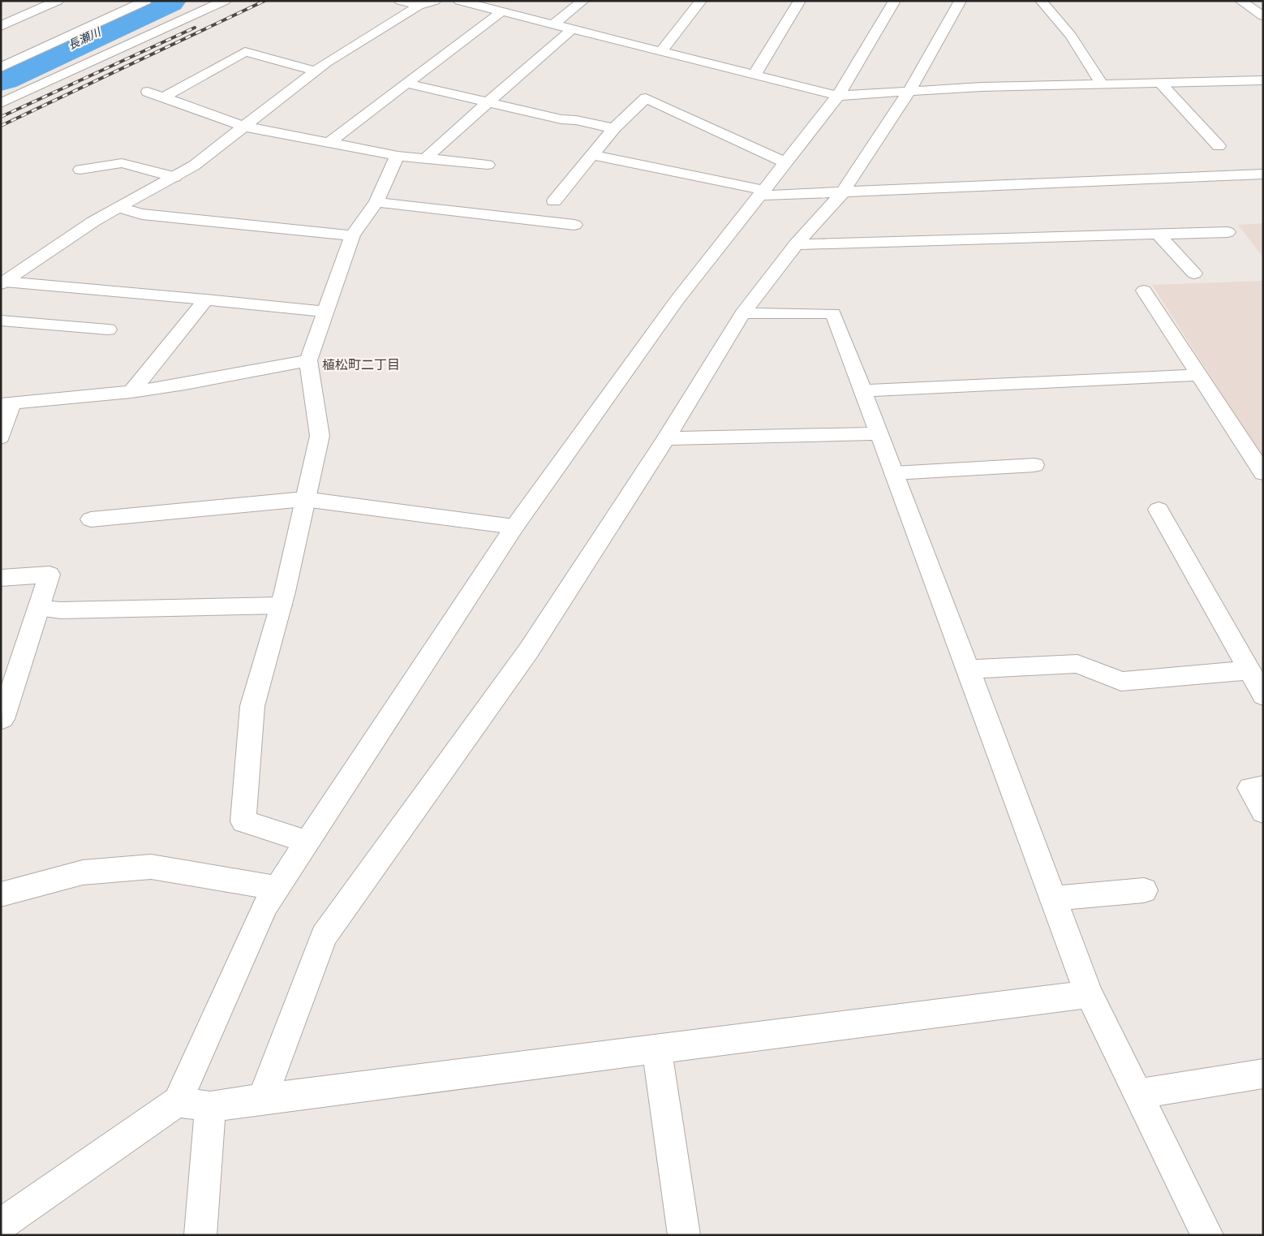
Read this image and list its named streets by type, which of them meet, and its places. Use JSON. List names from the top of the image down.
{
  "districts": ["植松町二丁目"],
  "water": ["長瀬川"]
}
